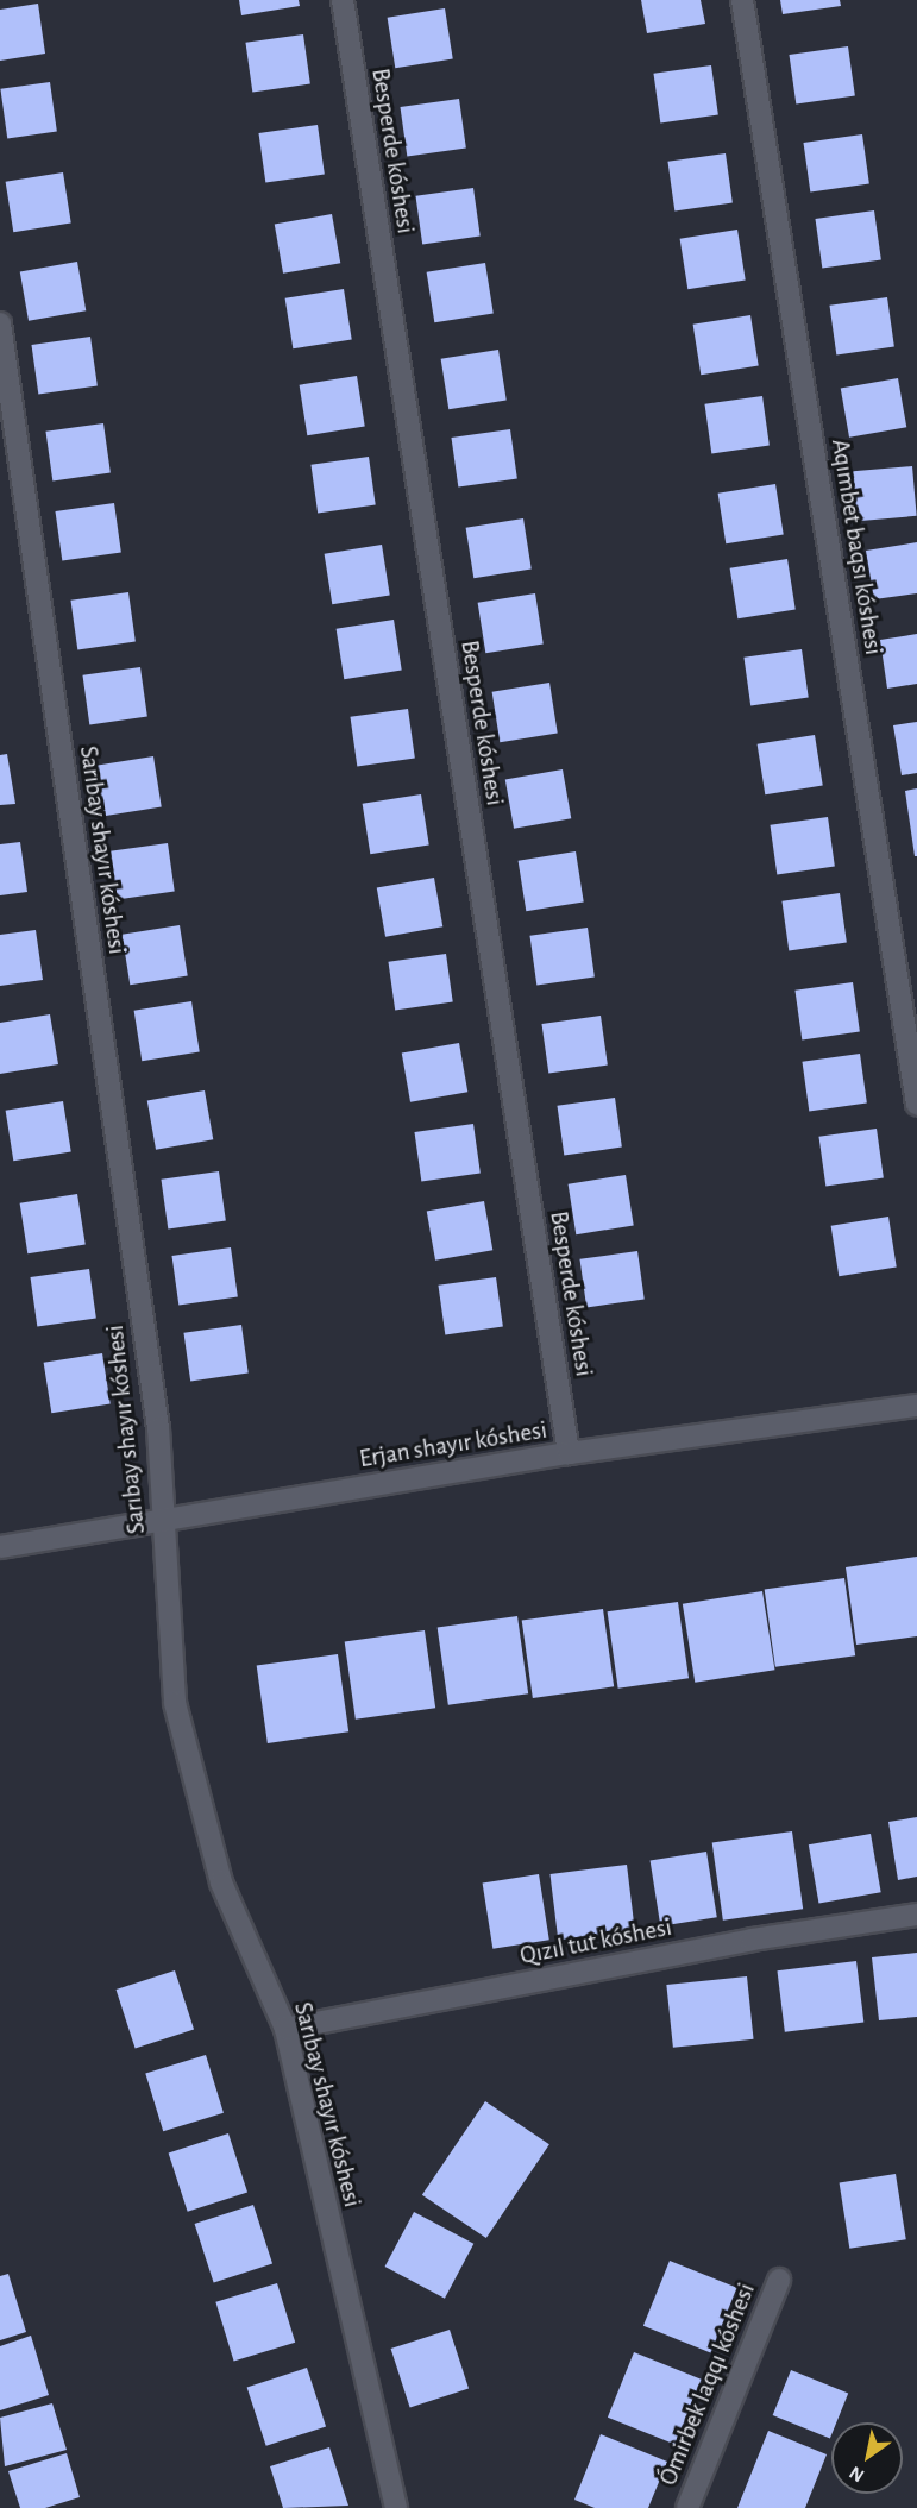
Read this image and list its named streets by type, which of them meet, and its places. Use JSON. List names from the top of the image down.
{
  "streets": {
    "street": [
      "Besperde kóshesi",
      "Aqımbet baqsı kóshesi",
      "Sarıbay shayır kóshesi",
      "Erjan shayır kóshesi",
      "Qızıl tut kóshesi",
      "Ómirbek laqqı kóshesi"
    ]
  },
  "crossings": [
    ["Besperde kóshesi", "Erjan shayır kóshesi"],
    ["Sarıbay shayır kóshesi", "Erjan shayır kóshesi"],
    ["Sarıbay shayır kóshesi", "Qızıl tut kóshesi"]
  ],
  "north": "bottom left"
}
